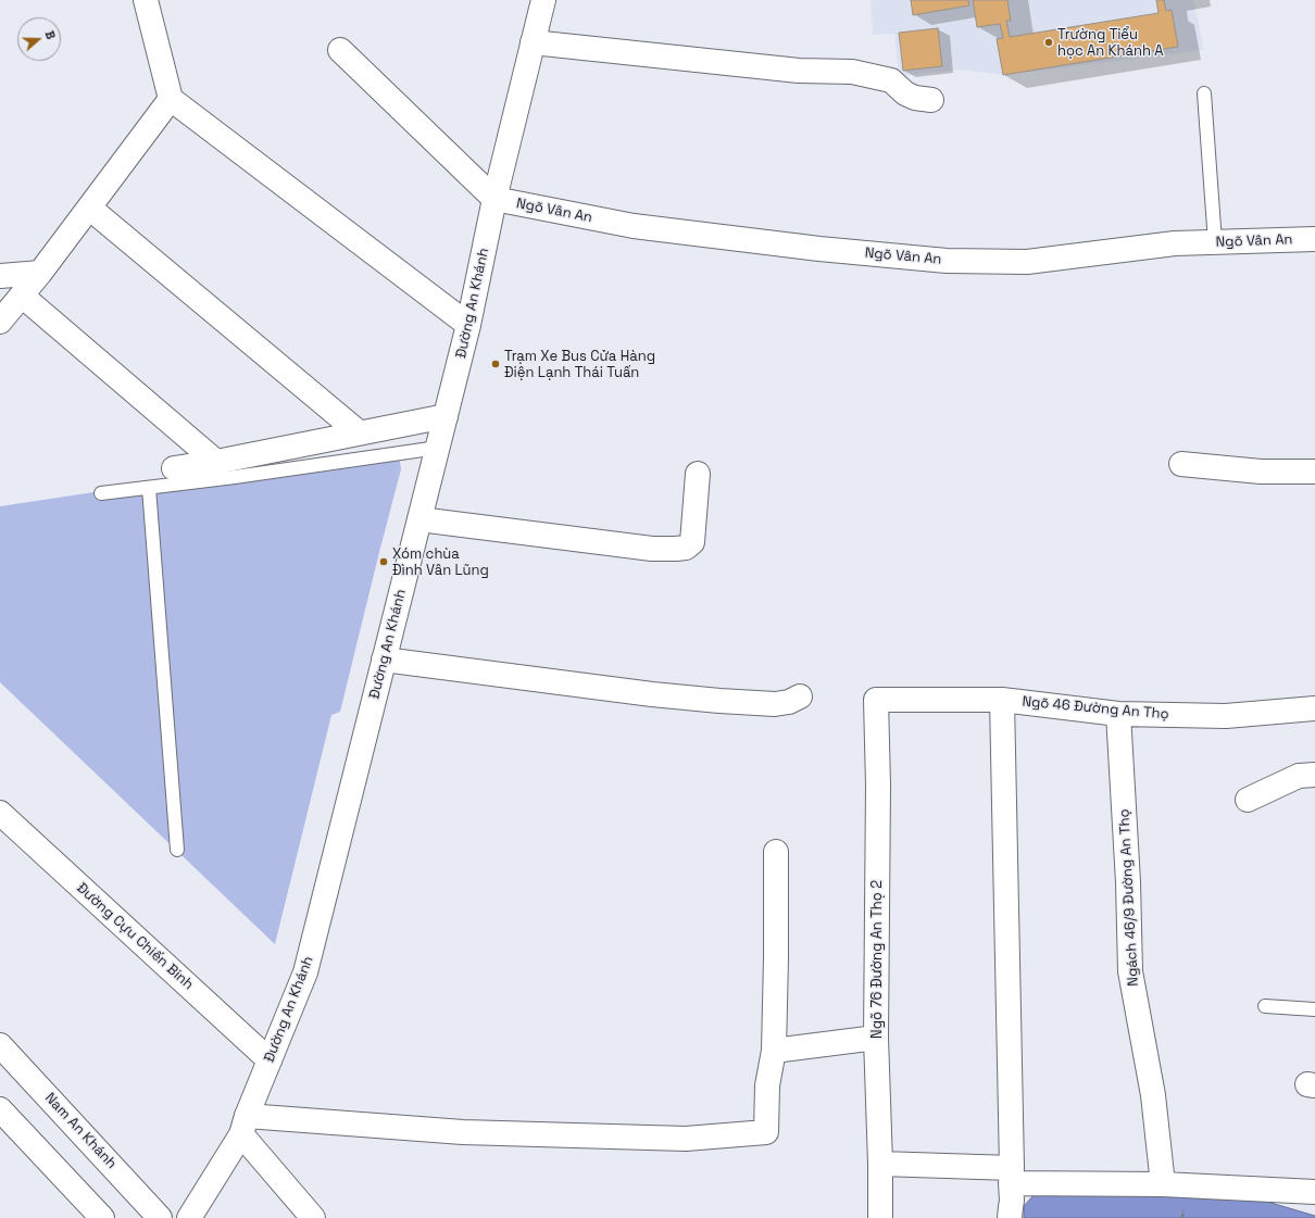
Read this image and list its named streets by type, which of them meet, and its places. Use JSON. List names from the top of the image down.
{
  "streets": {
    "street": [
      "Ngõ Vân An",
      "Đường An Khánh",
      "Ngõ 46 Đường An Thọ",
      "Ngách 46/9 Đường An Thọ",
      "Đường Cựu Chiến Binh",
      "Ngõ 76 Đường An Thọ 2",
      "Nam An Khánh"
    ]
  },
  "crossings": [
    ["Ngõ Vân An", "Đường An Khánh"],
    ["Đường An Khánh", "Đường Cựu Chiến Binh"],
    ["Ngõ 46 Đường An Thọ", "Ngách 46/9 Đường An Thọ"],
    ["Ngõ 46 Đường An Thọ", "Ngõ 76 Đường An Thọ 2"]
  ],
  "places": ["Trường Tiểu học An Khánh A", "Trạm Xe Bus Cửa Hàng Điện Lạnh Thái Tuấn", "Xóm chùa Đình Vân Lũng"],
  "north": "right"
}
